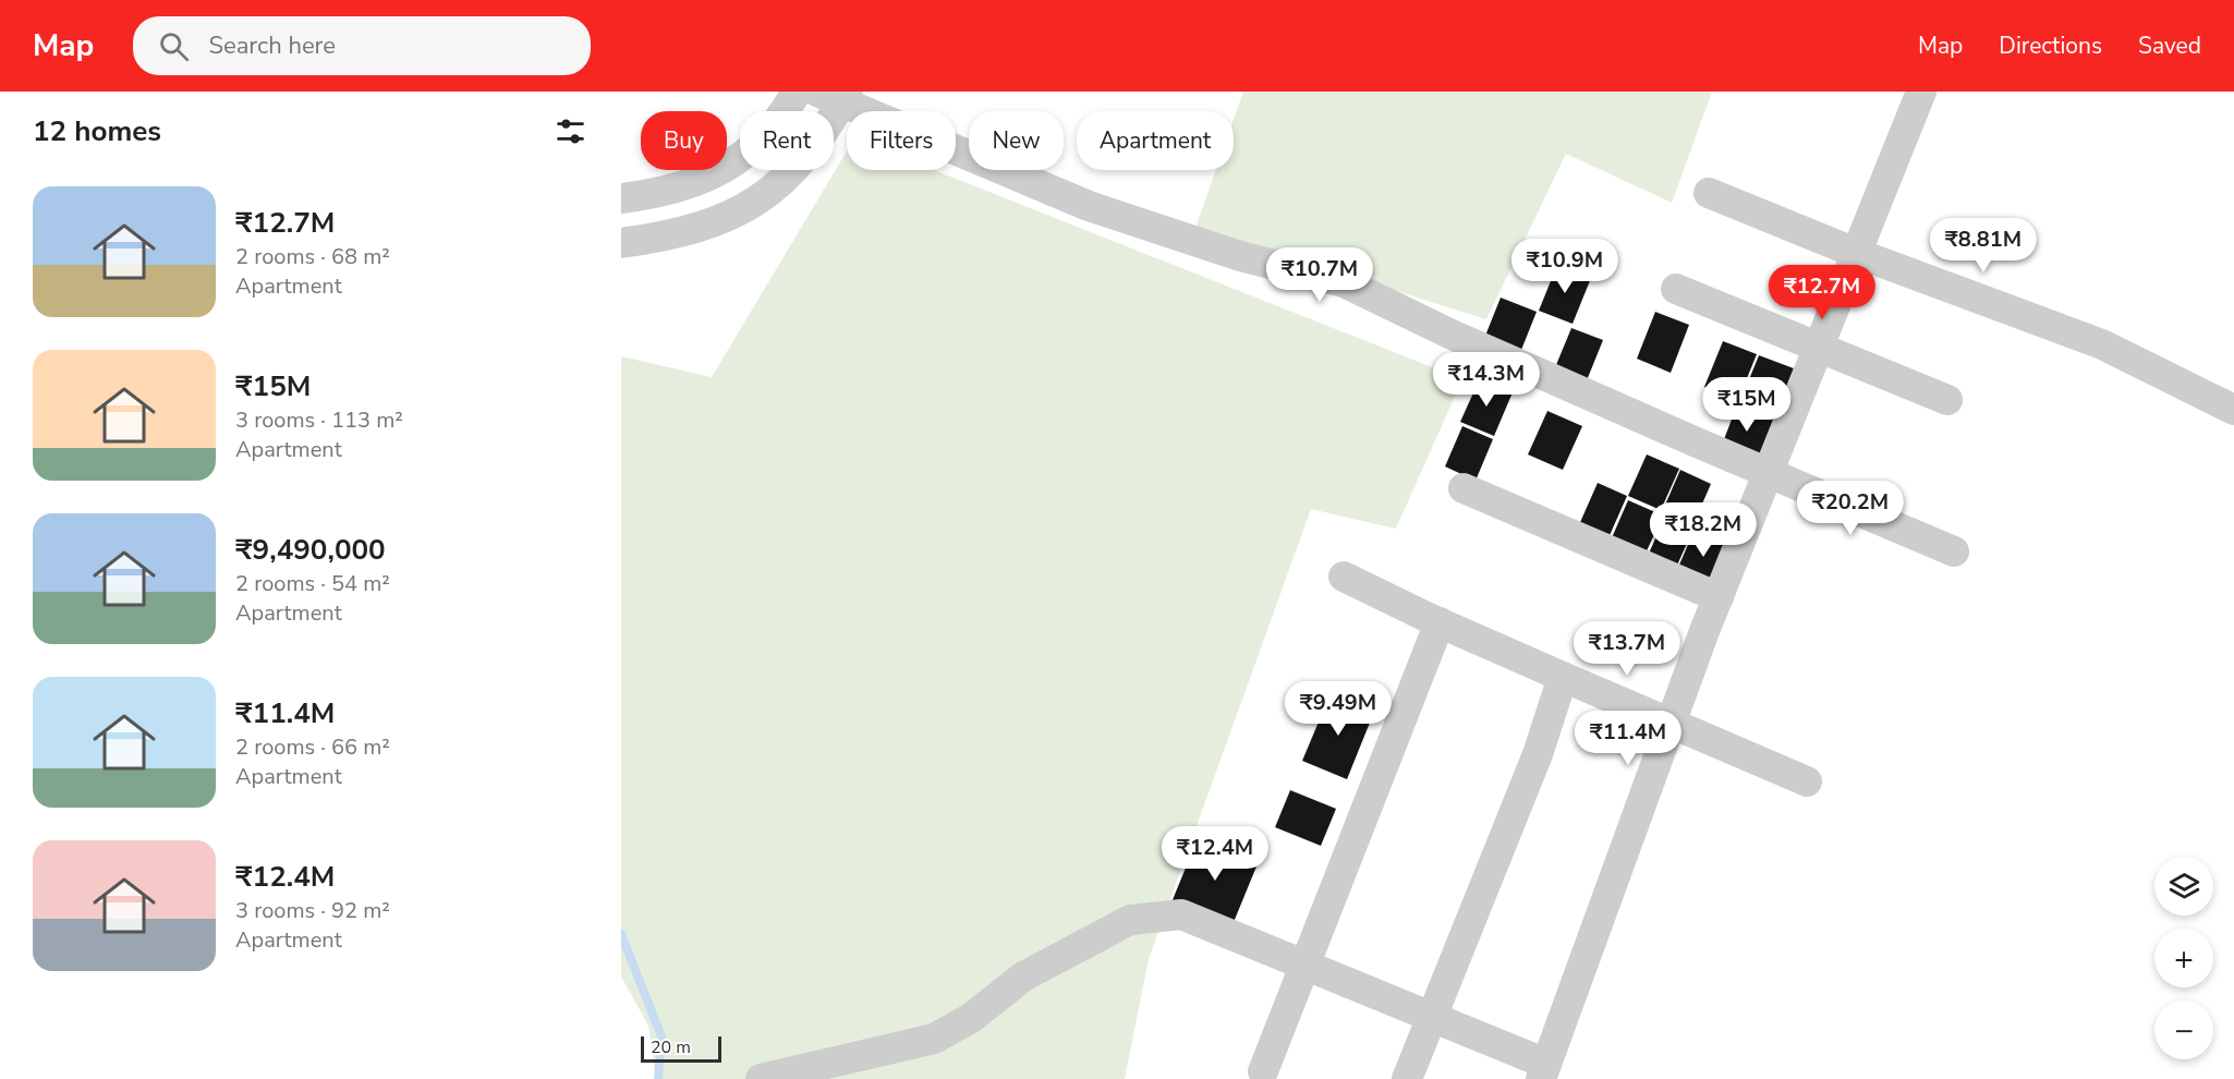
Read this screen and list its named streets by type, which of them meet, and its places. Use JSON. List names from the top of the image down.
{
  "scale_bar": "20 m",
  "page": {
    "header": "Map",
    "search": "Search here",
    "nav": ["Map", "Directions", "Saved"],
    "heading": "12 homes",
    "chip": [
      "Buy",
      "Rent",
      "Filters",
      "New",
      "Apartment"
    ],
    "list": [
      {
        "name": "₹12.7M",
        "note": "2 rooms · 68 m² · Apartment"
      },
      {
        "name": "₹15M",
        "note": "3 rooms · 113 m² · Apartment"
      },
      {
        "name": "₹9,490,000",
        "note": "2 rooms · 54 m² · Apartment"
      },
      {
        "name": "₹11.4M",
        "note": "2 rooms · 66 m² · Apartment"
      },
      {
        "name": "₹12.4M",
        "note": "3 rooms · 92 m² · Apartment"
      }
    ],
    "price": [
      "₹8.81M",
      "₹10.9M",
      "₹10.7M",
      "₹12.7M",
      "₹14.3M",
      "₹15M",
      "₹20.2M",
      "₹18.2M",
      "₹13.7M",
      "₹9.49M",
      "₹11.4M",
      "₹12.4M"
    ],
    "map_buttons": ["+", "−"],
    "scale": "20 m"
  }
}
